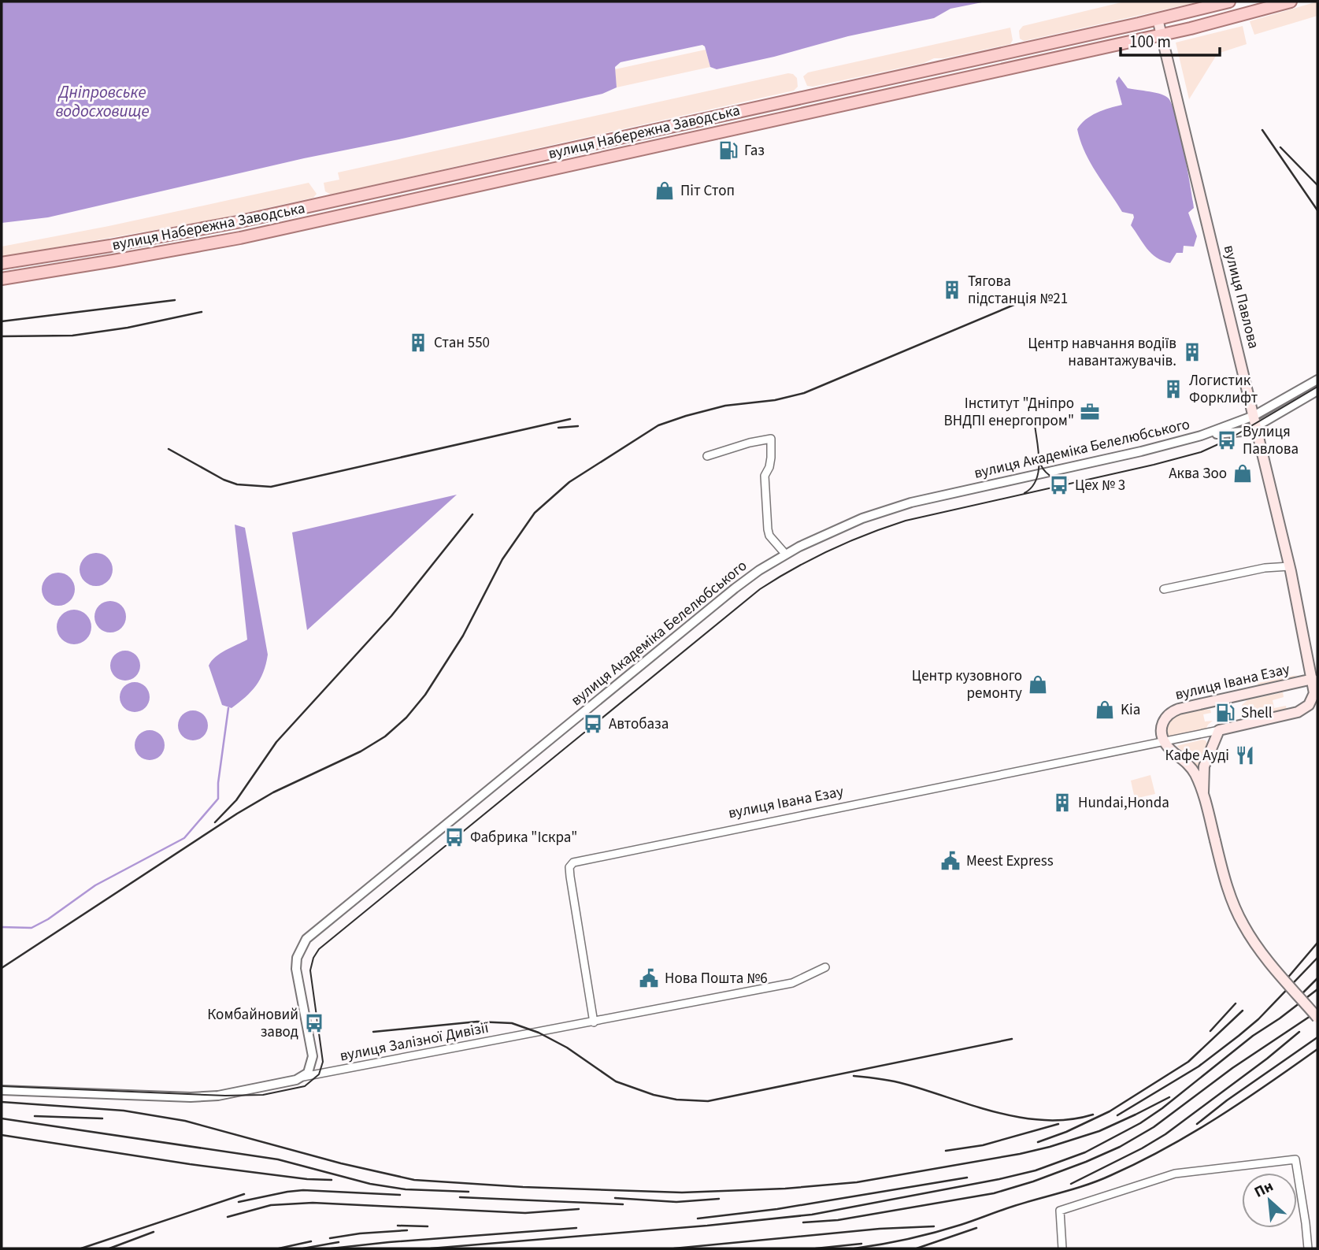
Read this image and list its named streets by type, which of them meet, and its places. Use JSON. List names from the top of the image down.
{
  "streets": {
    "main road": ["вулиця Набережна Заводська", "вулиця Павлова", "вулиця Івана Езау"],
    "street": ["вулиця Академіка Белелюбського", "вулиця Залізної Дивізії"]
  },
  "crossings": [
    ["вулиця Набережна Заводська", "вулиця Павлова"],
    ["вулиця Павлова", "вулиця Академіка Белелюбського"],
    ["вулиця Павлова", "вулиця Івана Езау"],
    ["вулиця Академіка Белелюбського", "вулиця Залізної Дивізії"],
    ["вулиця Івана Езау", "вулиця Залізної Дивізії"]
  ],
  "water": ["Дніпровське водосховище"],
  "places": {
    "fuel station": ["Газ", "Shell"],
    "shop": [
      "Піт Стоп",
      "Аква Зоо",
      "Центр кузовного ремонту",
      "Kia"
    ],
    "building": [
      "Тягова пiдстанцiя №21",
      "Стан 550",
      "Центр навчання водіїв навантажувачів.",
      "Логистик Форклифт",
      "Hundai,Honda"
    ],
    "office": ["Інститут \"Дніпро ВНДПІ енергопром\""],
    "bus stop": [
      "Вулиця Павлова",
      "Цех № 3",
      "Автобаза",
      "Фабрика \"Іскра\"",
      "Комбайновий завод"
    ],
    "restaurant": ["Кафе Ауді"],
    "public building": ["Meest Express", "Нова Пошта №6"]
  },
  "scale_bar": "100 m",
  "north": "top left"
}
